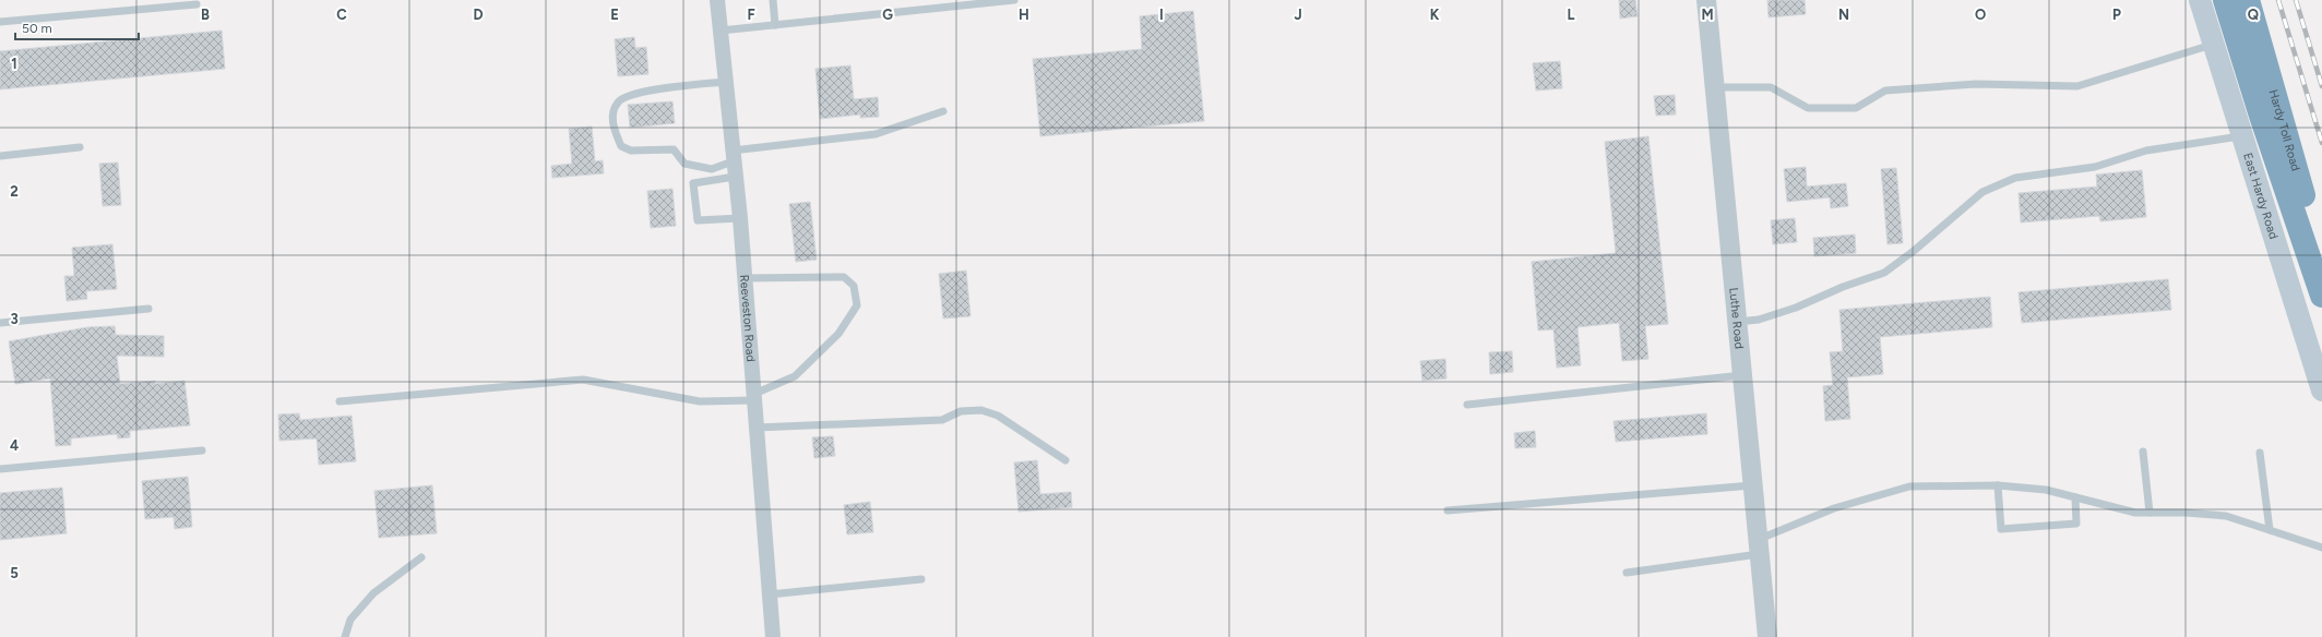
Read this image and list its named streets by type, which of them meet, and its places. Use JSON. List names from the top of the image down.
{
  "streets": {
    "highway": ["Hardy Toll Road"],
    "main road": ["East Hardy Road"],
    "street": ["Reeveston Road", "Luthe Road"]
  },
  "scale_bar": "50 m",
  "grid": {
    "columns": [
      "B",
      "C",
      "D",
      "E",
      "F",
      "G",
      "H",
      "I",
      "J",
      "K",
      "L",
      "M",
      "N",
      "O",
      "P",
      "Q"
    ],
    "rows": [
      "1",
      "2",
      "3",
      "4",
      "5"
    ]
  }
}
